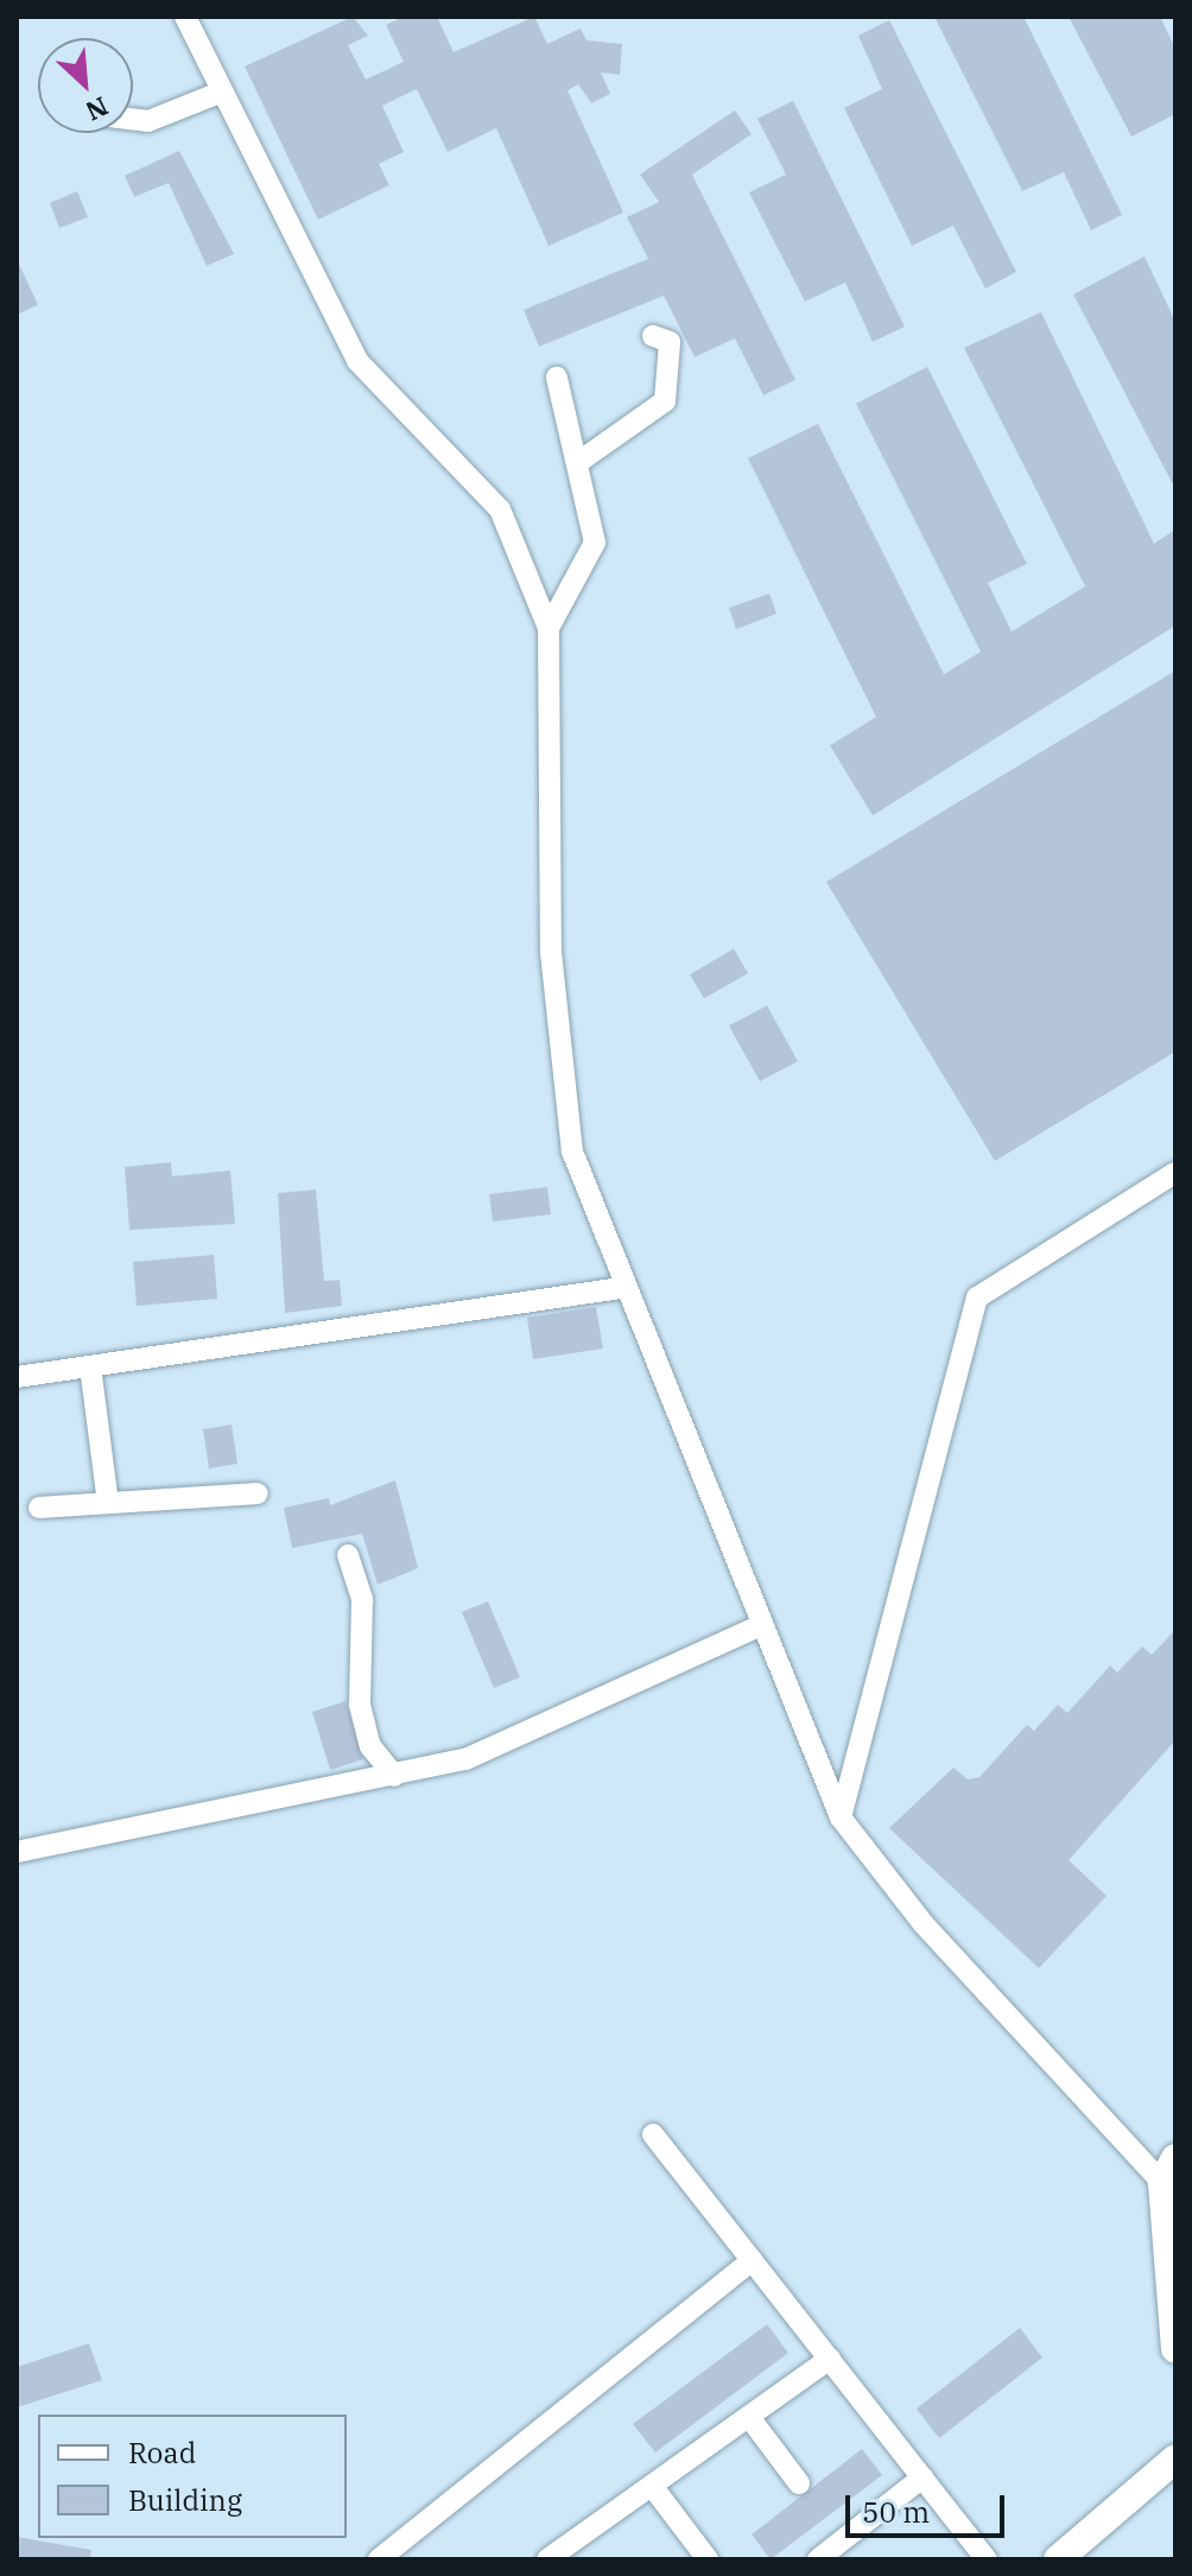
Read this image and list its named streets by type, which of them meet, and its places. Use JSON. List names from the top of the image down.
{
  "legend": ["Road", "Building"],
  "scale_bar": "50 m",
  "north": "bottom right"
}
